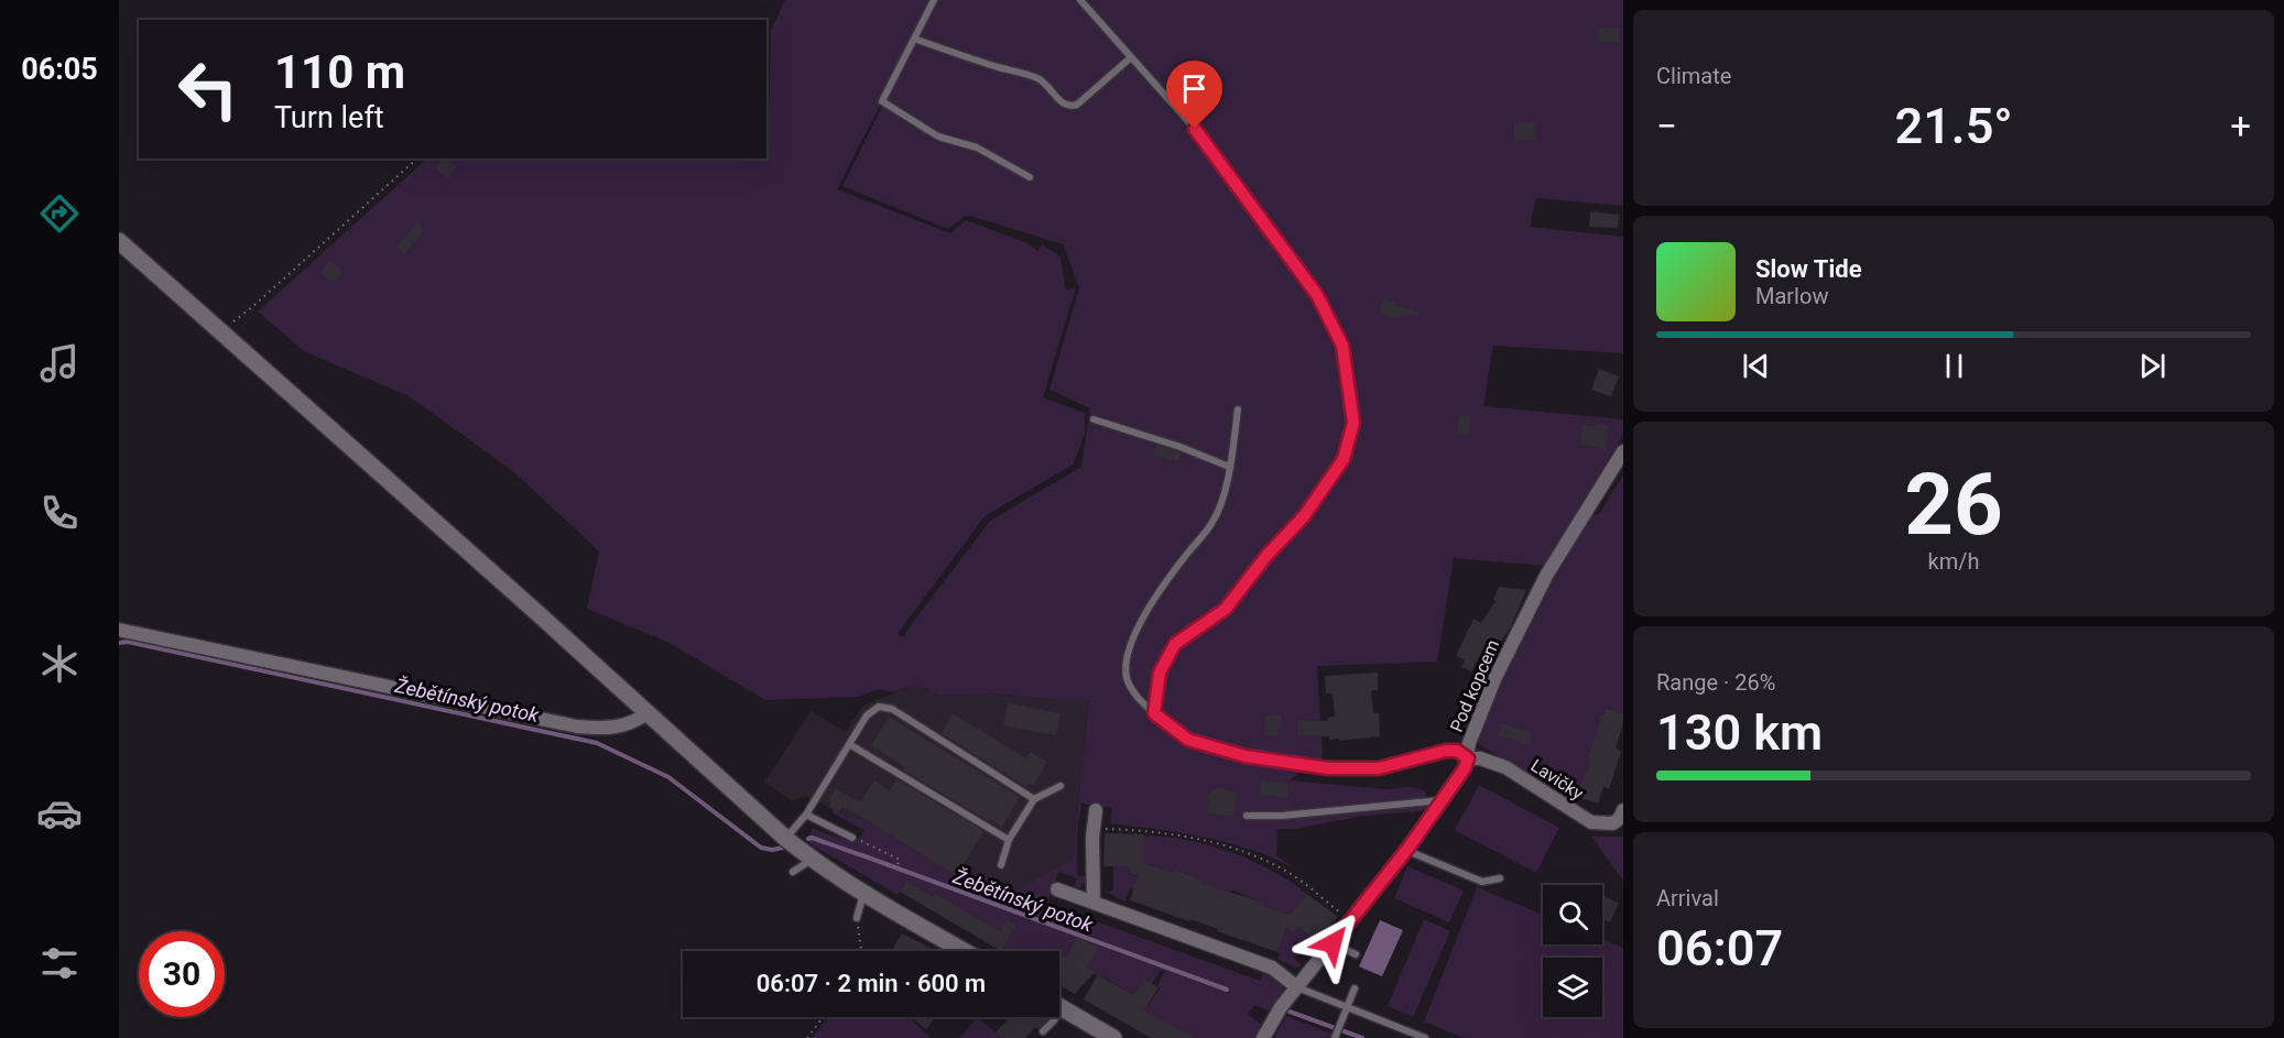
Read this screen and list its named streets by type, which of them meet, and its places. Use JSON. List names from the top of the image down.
{
  "streets": {
    "street": ["Pod kopcem", "Lavičky"]
  },
  "crossings": [
    ["Pod kopcem", "Lavičky"]
  ],
  "water": ["Žebětínský potok"],
  "page": {
    "tabs": "06:05",
    "tile": [
      "Climate",
      ["26", "km/h"],
      ["Range · 26%", "130 km"],
      ["Arrival", "06:07"]
    ],
    "turn": ["110 m", "Turn left"],
    "heat": ["−", "21.5°", "+"],
    "song": ["Slow Tide", "Marlow"],
    "limit": "30",
    "trip": "06:07 · 2 min · 600 m"
  }
}
